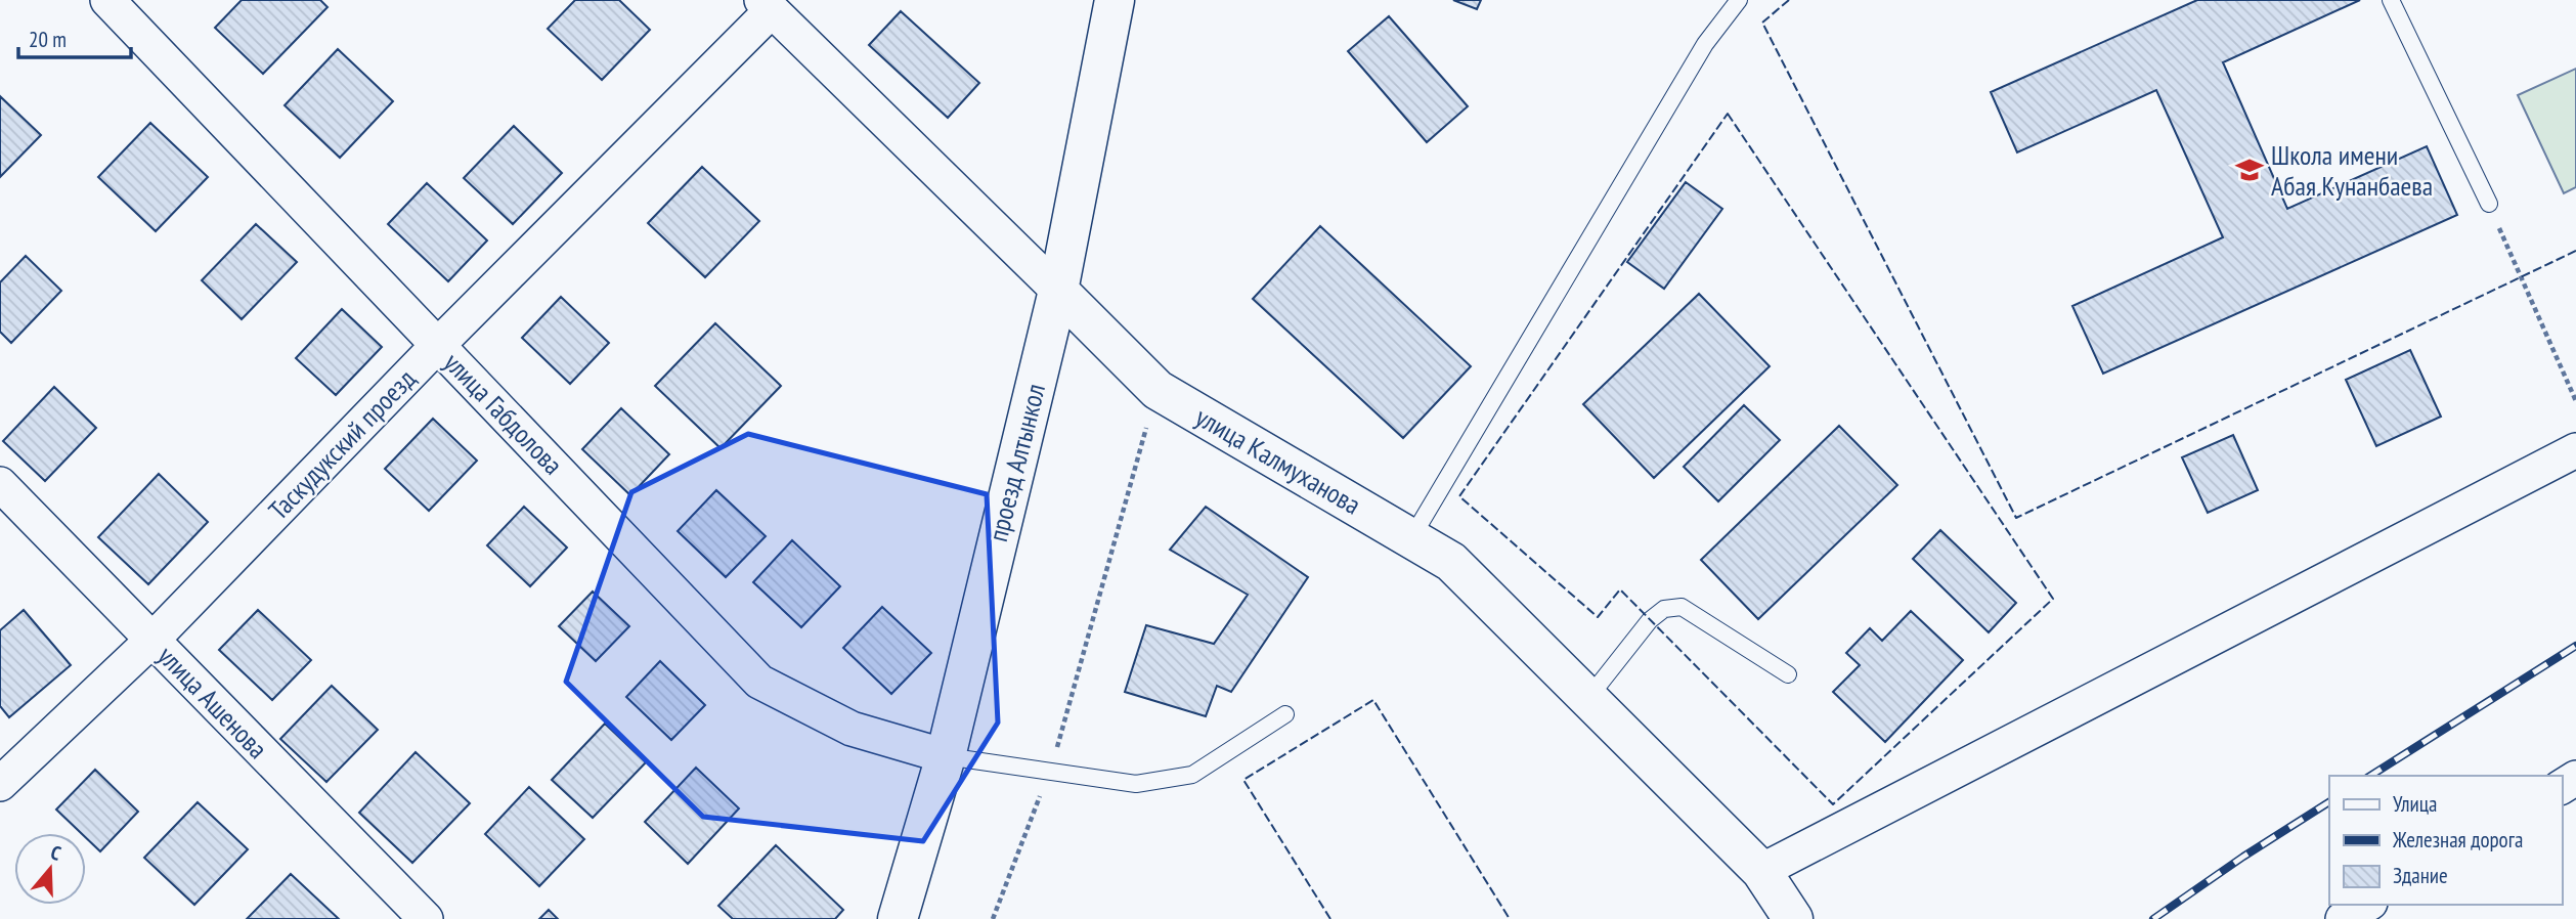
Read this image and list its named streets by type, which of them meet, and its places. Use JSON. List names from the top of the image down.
{
  "streets": {
    "street": [
      "улица Габдолова",
      "Таскудукский проезд",
      "улица Калмуханова",
      "проезд Алтынкол",
      "улица Ашенова"
    ]
  },
  "crossings": [
    ["улица Габдолова", "Таскудукский проезд"],
    ["улица Габдолова", "проезд Алтынкол"],
    ["Таскудукский проезд", "улица Калмуханова"],
    ["Таскудукский проезд", "улица Ашенова"],
    ["улица Калмуханова", "проезд Алтынкол"]
  ],
  "places": {
    "school or university": ["Школа имени Абая Кунанбаева"]
  },
  "legend": ["Улица", "Железная дорога", "Здание"],
  "scale_bar": "20 m",
  "north": "top"
}
